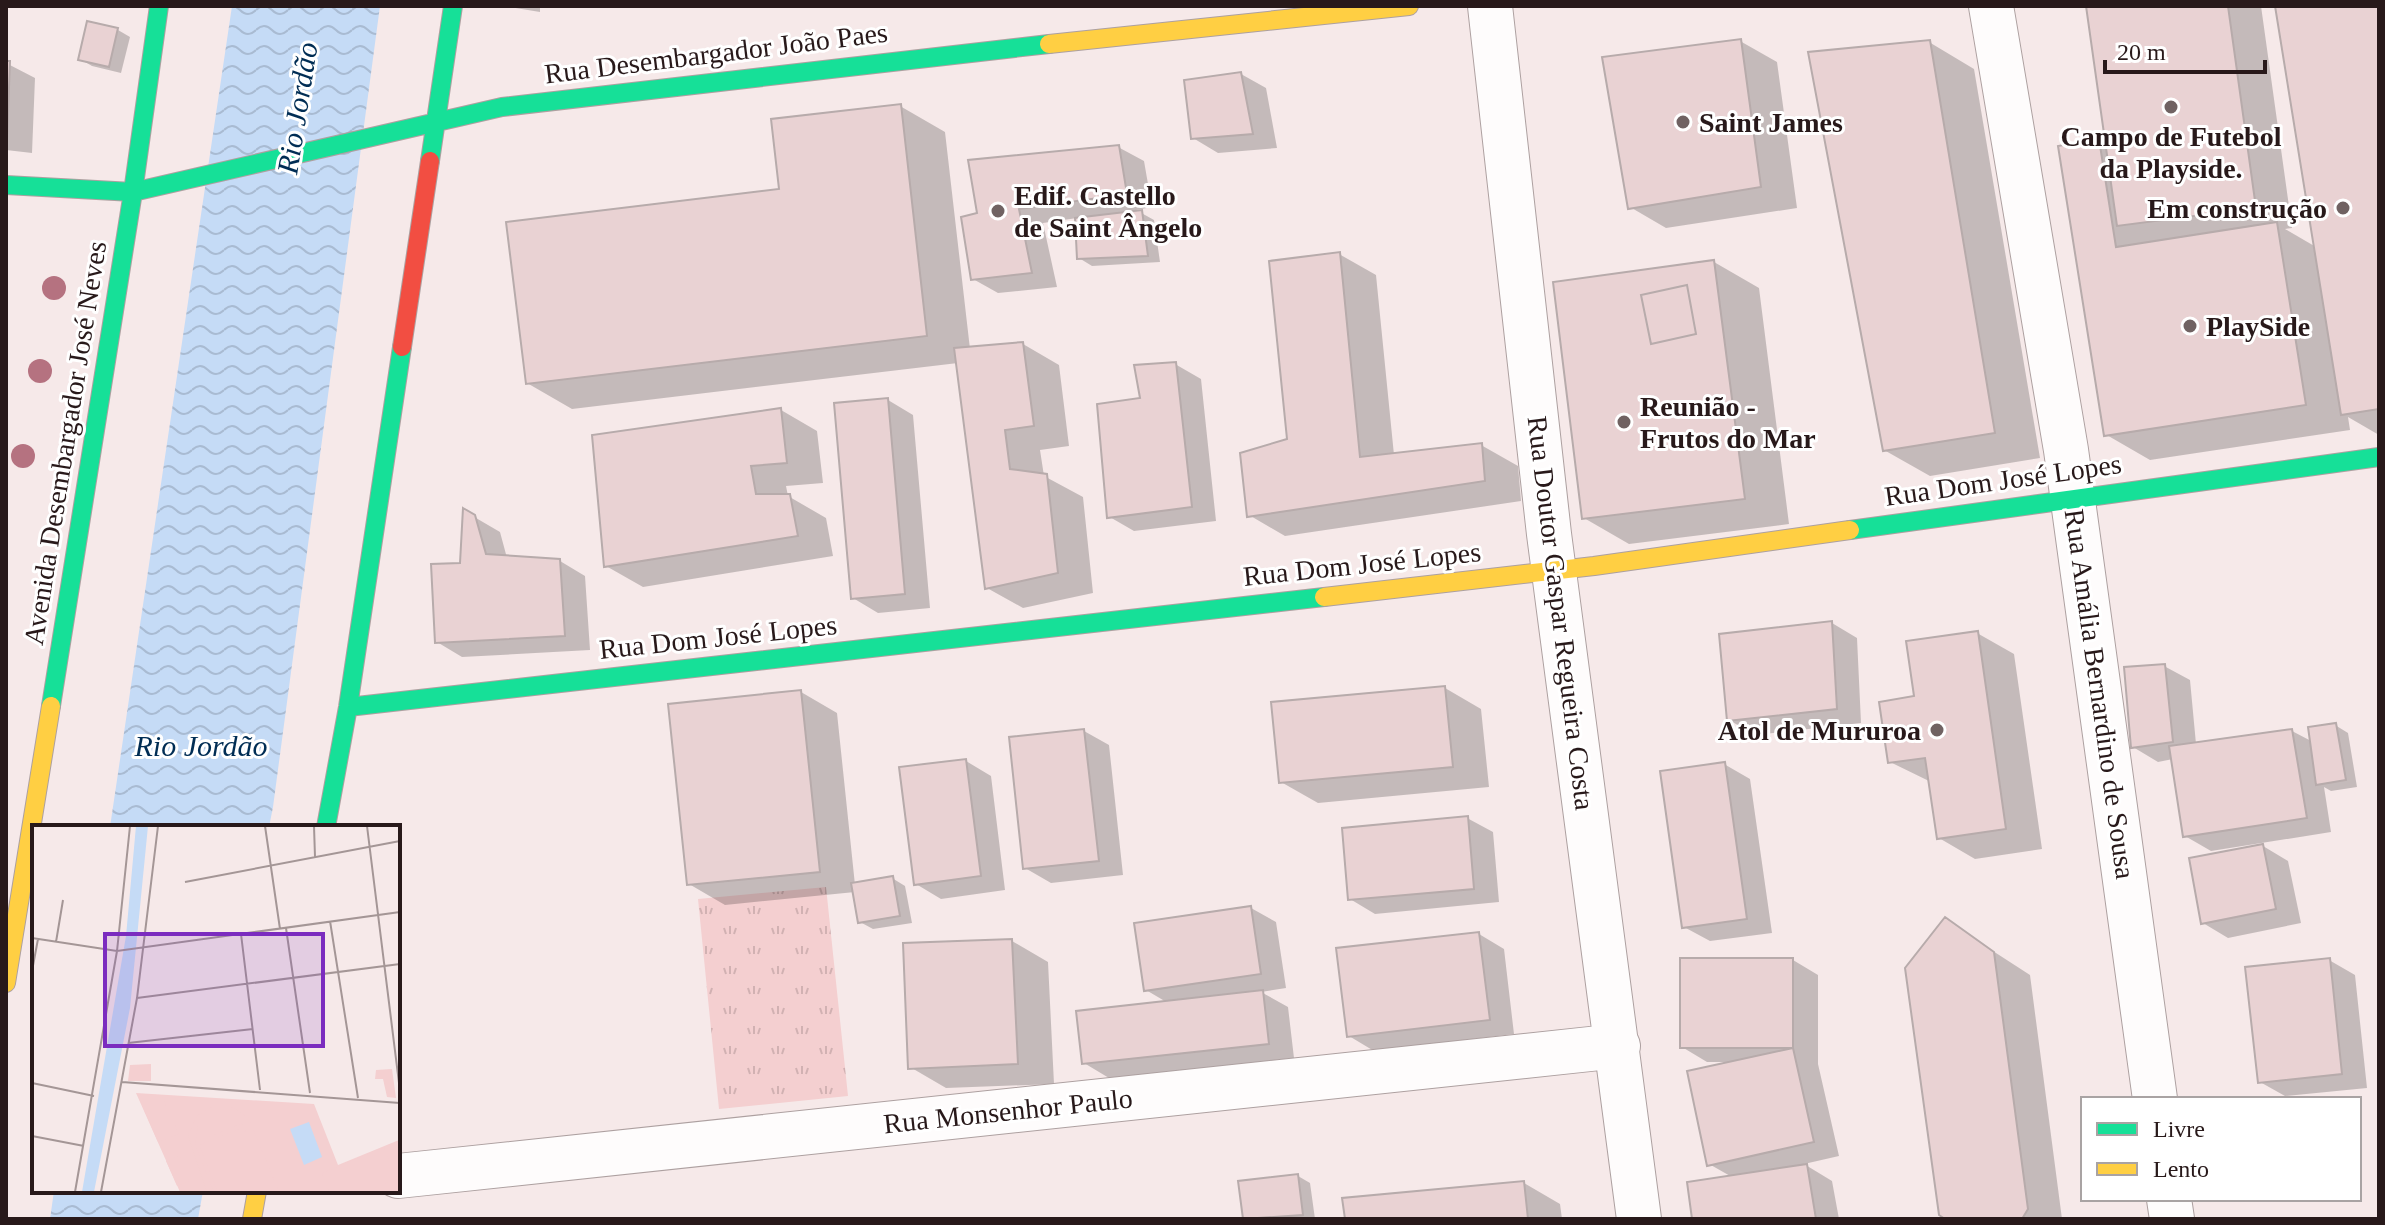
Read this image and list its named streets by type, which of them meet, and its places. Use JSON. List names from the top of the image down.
{
  "streets": {
    "street": [
      "Rua Desembargador João Paes",
      "Avenida Desembargador José Neves",
      "Rua Dom José Lopes",
      "Rua Doutor Gaspar Regueira Costa",
      "Rua Amália Bernardino de Sousa",
      "Rua Monsenhor Paulo"
    ]
  },
  "crossings": [
    ["Rua Desembargador João Paes", "Avenida Desembargador José Neves"],
    ["Rua Dom José Lopes", "Rua Doutor Gaspar Regueira Costa"],
    ["Rua Dom José Lopes", "Rua Amália Bernardino de Sousa"],
    ["Rua Doutor Gaspar Regueira Costa", "Rua Monsenhor Paulo"]
  ],
  "water": ["Rio Jordão"],
  "places": [
    "Campo de Futebol da Playside.",
    "Saint James",
    "Em construção",
    "Edif. Castello de Saint Ângelo",
    "PlaySide",
    "Reunião - Frutos do Mar",
    "Atol de Mururoa"
  ],
  "legend": ["Livre", "Lento"],
  "scale_bar": "20 m"
}
